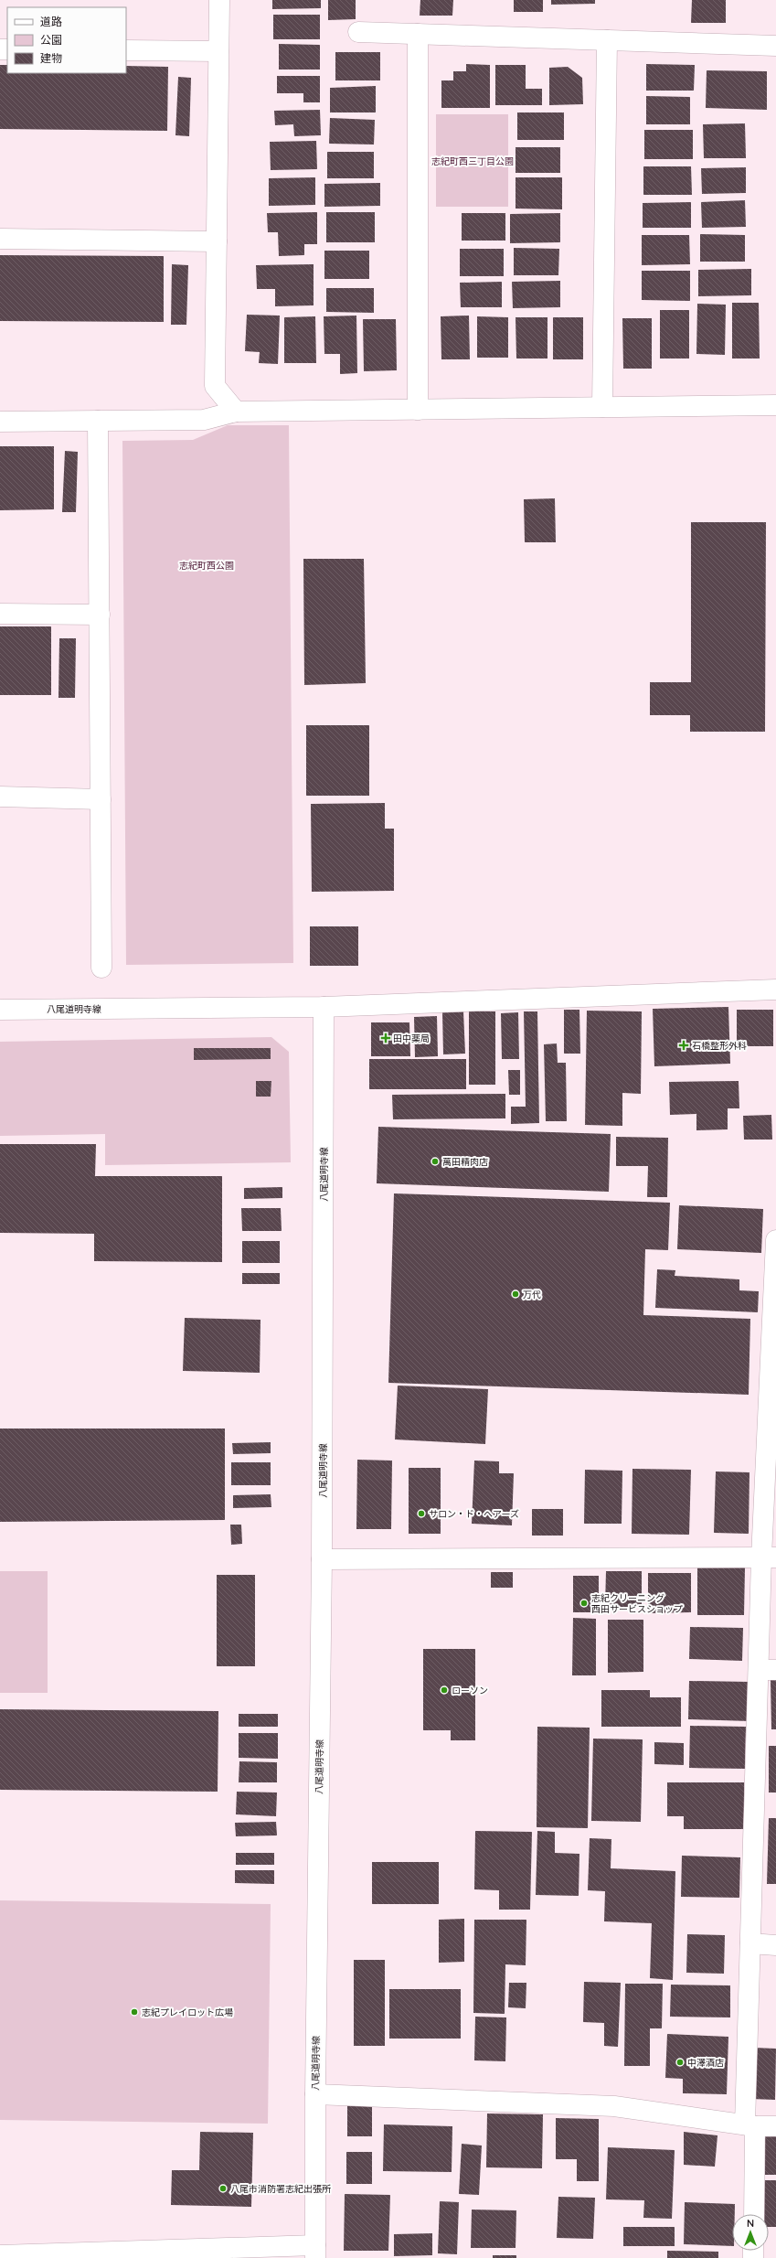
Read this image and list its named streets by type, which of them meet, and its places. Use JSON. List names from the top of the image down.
{
  "streets": {
    "street": ["八尾道明寺線"]
  },
  "parks": ["志紀町西三丁目公園", "志紀町西公園"],
  "places": {
    "health": ["田中薬局", "石橋整形外科"],
    "other": [
      "萬田精肉店",
      "万代",
      "サロン・ド・ヘアーズ",
      "志紀クリーニング 西田サービスショップ",
      "ローソン",
      "志紀プレイロット広場",
      "中澤酒店",
      "八尾市消防署志紀出張所"
    ]
  },
  "legend": ["道路", "公園", "建物"],
  "north": "top"
}
